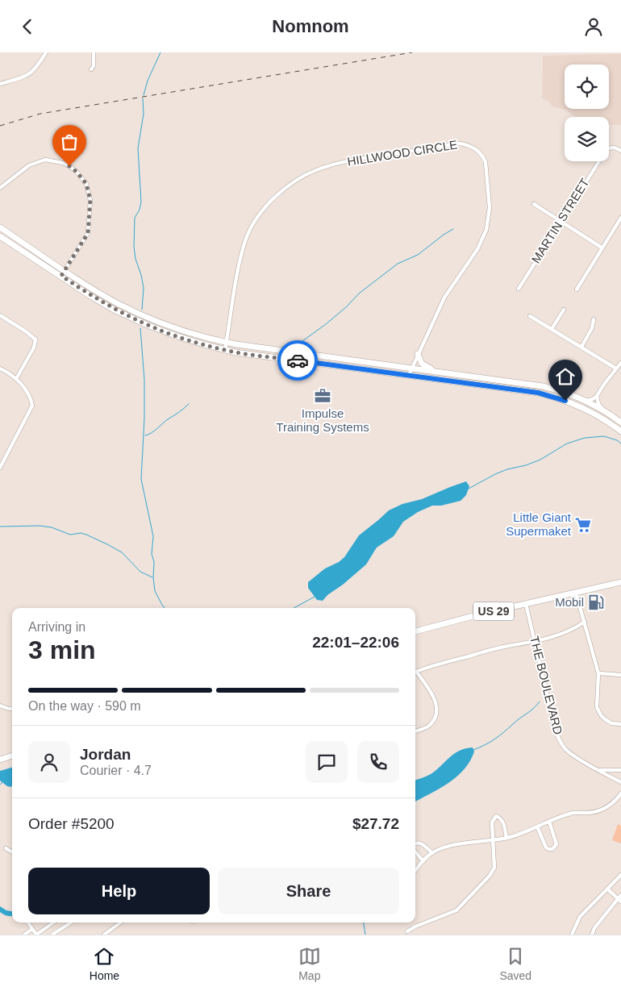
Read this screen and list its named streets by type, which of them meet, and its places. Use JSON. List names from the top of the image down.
{
  "streets": {
    "main road": ["US 29"],
    "street": ["HILLWOOD CIRCLE", "MARTIN STREET", "THE BOULEVARD"]
  },
  "crossings": [
    ["US 29", "THE BOULEVARD"]
  ],
  "places": {
    "office": ["Impulse Training Systems"],
    "supermarket": ["Little Giant Supermaket"],
    "fuel station": ["Mobil"]
  },
  "page": {
    "header": "Nomnom",
    "heading": ["3 min", "Arriving in", "22:01–22:06"],
    "panel": [
      "Jordan",
      "Courier · 4.7",
      "Order #5200",
      "$27.72"
    ],
    "bar": "On the way · 590 m",
    "buttons": ["Help", "Share"],
    "tabs": ["Home", "Map", "Saved"]
  }
}
